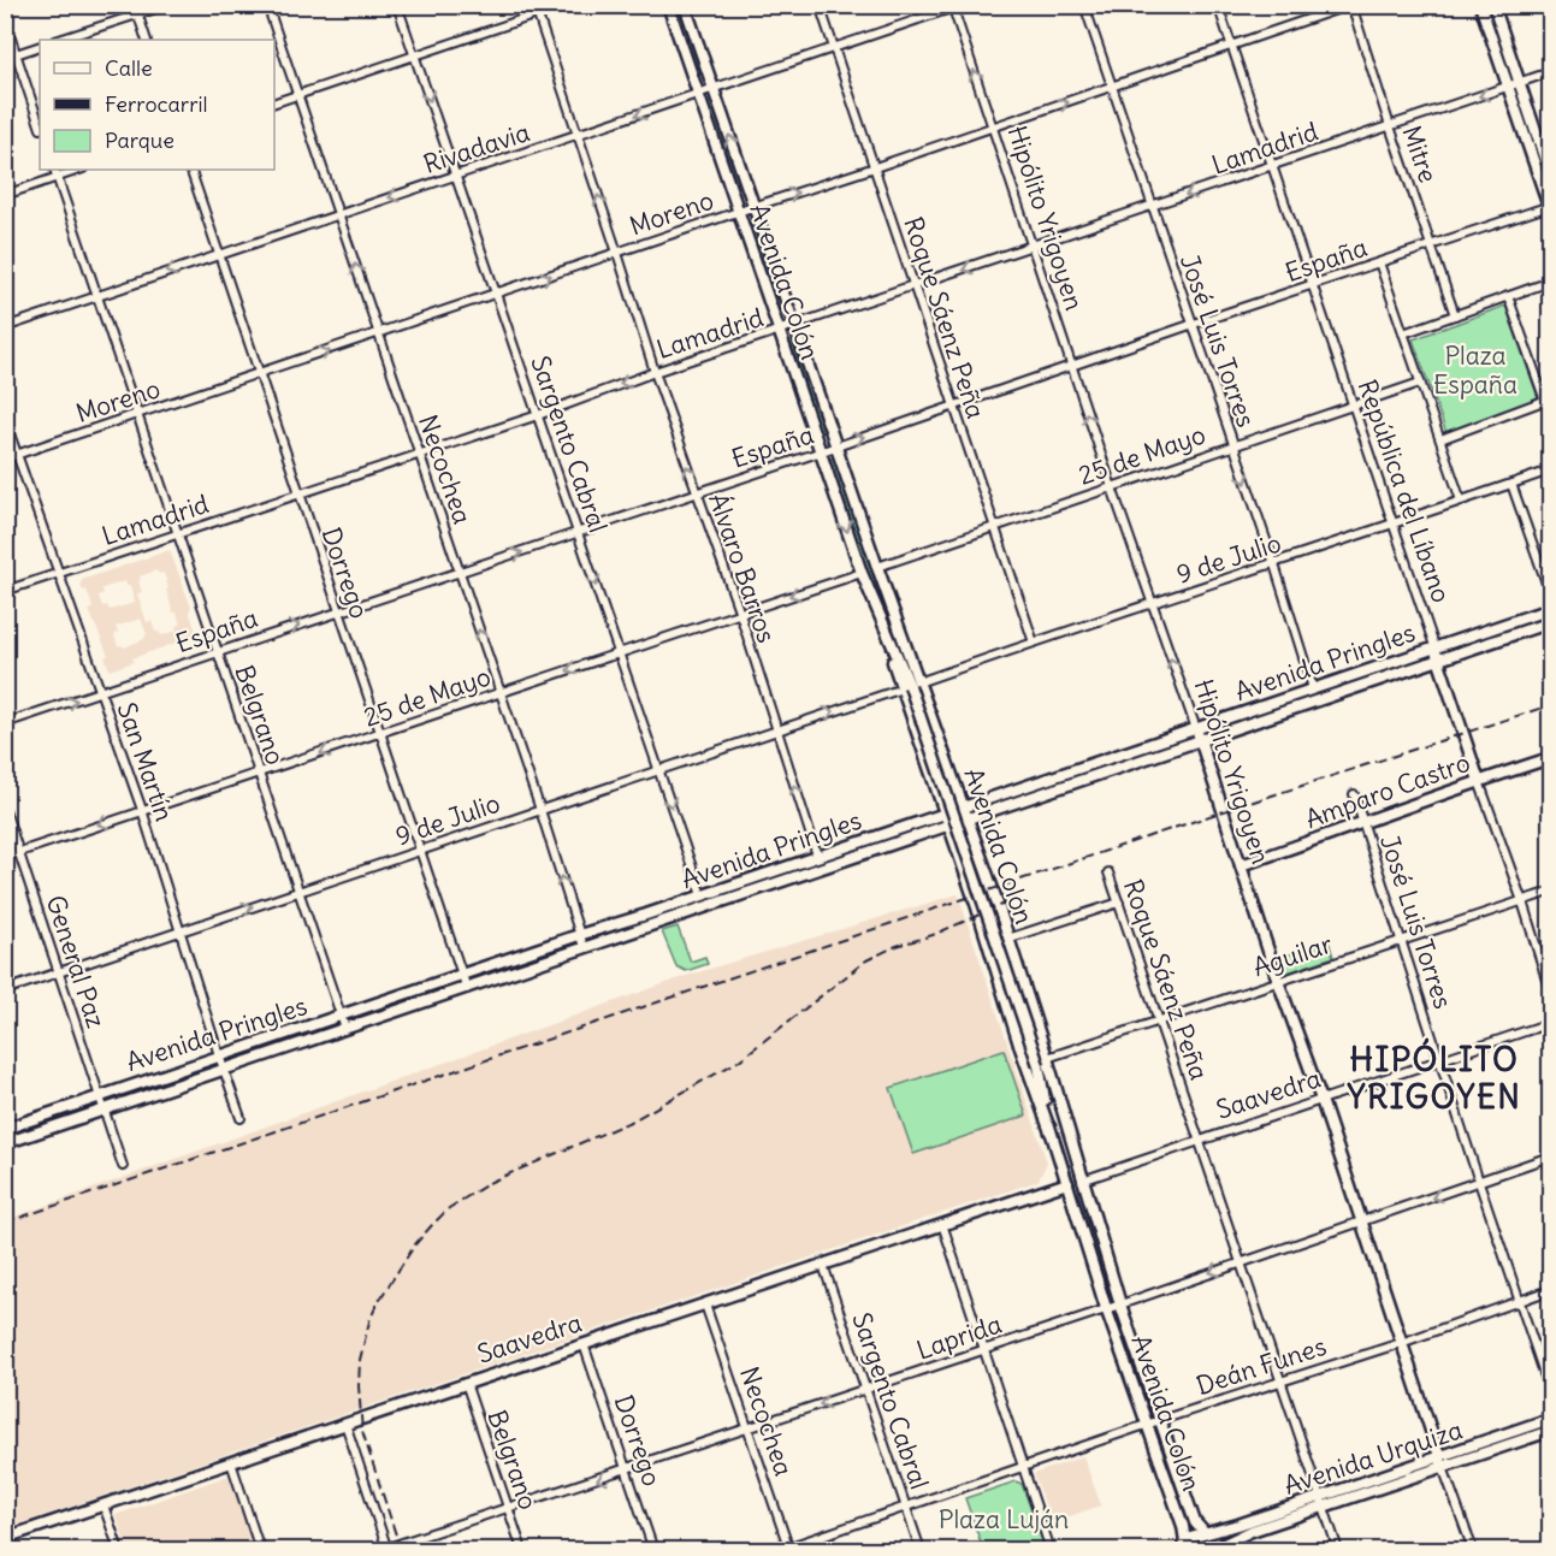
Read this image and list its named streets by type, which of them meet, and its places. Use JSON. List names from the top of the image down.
{
  "streets": {
    "main road": [
      "Hipólito Yrigoyen",
      "Avenida Colón",
      "República del Líbano",
      "Avenida Pringles",
      "Amparo Castro",
      "Saavedra",
      "Avenida Urquiza"
    ],
    "street": [
      "Rivadavia",
      "Lamadrid",
      "Mitre",
      "Moreno",
      "España",
      "Roque Sáenz Peña",
      "José Luis Torres",
      "Sargento Cabral",
      "25 de Mayo",
      "Necochea",
      "9 de Julio",
      "Álvaro Barros",
      "Dorrego",
      "Belgrano",
      "San Martín",
      "Aguilar",
      "General Paz",
      "Laprida",
      "Deán Funes"
    ]
  },
  "crossings": [
    ["Rivadavia", "Hipólito Yrigoyen"],
    ["Rivadavia", "Avenida Colón"],
    ["Rivadavia", "Roque Sáenz Peña"],
    ["Rivadavia", "Sargento Cabral"],
    ["Rivadavia", "Necochea"],
    ["Rivadavia", "Álvaro Barros"],
    ["Rivadavia", "Dorrego"],
    ["Rivadavia", "Belgrano"],
    ["Lamadrid", "Mitre"],
    ["Lamadrid", "Hipólito Yrigoyen"],
    ["Lamadrid", "Avenida Colón"],
    ["Lamadrid", "Roque Sáenz Peña"],
    ["Lamadrid", "José Luis Torres"],
    ["Lamadrid", "Sargento Cabral"],
    ["Lamadrid", "Necochea"],
    ["Lamadrid", "República del Líbano"],
    ["Lamadrid", "Álvaro Barros"],
    ["Lamadrid", "Dorrego"],
    ["Lamadrid", "Belgrano"],
    ["Lamadrid", "San Martín"],
    ["Mitre", "Moreno"],
    ["Mitre", "España"],
    ["Moreno", "Hipólito Yrigoyen"],
    ["Moreno", "Avenida Colón"],
    ["Moreno", "Roque Sáenz Peña"],
    ["Moreno", "José Luis Torres"],
    ["Moreno", "Sargento Cabral"],
    ["Moreno", "Necochea"],
    ["Moreno", "República del Líbano"],
    ["Moreno", "Álvaro Barros"],
    ["Moreno", "Dorrego"],
    ["Moreno", "Belgrano"],
    ["Moreno", "San Martín"],
    ["Hipólito Yrigoyen", "España"],
    ["Hipólito Yrigoyen", "25 de Mayo"],
    ["Hipólito Yrigoyen", "9 de Julio"],
    ["Hipólito Yrigoyen", "Avenida Pringles"],
    ["Hipólito Yrigoyen", "Amparo Castro"],
    ["Hipólito Yrigoyen", "Aguilar"],
    ["Hipólito Yrigoyen", "Saavedra"],
    ["Hipólito Yrigoyen", "Laprida"],
    ["Hipólito Yrigoyen", "Deán Funes"],
    ["Hipólito Yrigoyen", "Avenida Urquiza"],
    ["España", "Avenida Colón"],
    ["España", "Roque Sáenz Peña"],
    ["España", "José Luis Torres"],
    ["España", "Sargento Cabral"],
    ["España", "Necochea"],
    ["España", "República del Líbano"],
    ["España", "Álvaro Barros"],
    ["España", "Dorrego"],
    ["España", "Belgrano"],
    ["España", "San Martín"],
    ["Avenida Colón", "25 de Mayo"],
    ["Avenida Colón", "9 de Julio"],
    ["Avenida Colón", "Avenida Pringles"],
    ["Avenida Colón", "Aguilar"],
    ["Avenida Colón", "Saavedra"],
    ["Avenida Colón", "Laprida"],
    ["Avenida Colón", "Deán Funes"],
    ["Avenida Colón", "Avenida Urquiza"],
    ["Roque Sáenz Peña", "25 de Mayo"],
    ["Roque Sáenz Peña", "9 de Julio"],
    ["Roque Sáenz Peña", "Aguilar"],
    ["Roque Sáenz Peña", "Saavedra"],
    ["Roque Sáenz Peña", "Laprida"],
    ["Roque Sáenz Peña", "Deán Funes"],
    ["Roque Sáenz Peña", "Avenida Urquiza"],
    ["José Luis Torres", "25 de Mayo"],
    ["José Luis Torres", "9 de Julio"],
    ["José Luis Torres", "Avenida Pringles"],
    ["José Luis Torres", "Amparo Castro"],
    ["José Luis Torres", "Aguilar"],
    ["José Luis Torres", "Saavedra"],
    ["José Luis Torres", "Laprida"],
    ["José Luis Torres", "Deán Funes"],
    ["Sargento Cabral", "25 de Mayo"],
    ["Sargento Cabral", "9 de Julio"],
    ["Sargento Cabral", "Avenida Pringles"],
    ["Sargento Cabral", "Saavedra"],
    ["Sargento Cabral", "Laprida"],
    ["Sargento Cabral", "Deán Funes"],
    ["25 de Mayo", "Necochea"],
    ["25 de Mayo", "República del Líbano"],
    ["25 de Mayo", "Álvaro Barros"],
    ["25 de Mayo", "Dorrego"],
    ["25 de Mayo", "Belgrano"],
    ["25 de Mayo", "San Martín"],
    ["25 de Mayo", "General Paz"],
    ["Necochea", "9 de Julio"],
    ["Necochea", "Avenida Pringles"],
    ["Necochea", "Saavedra"],
    ["Necochea", "Laprida"],
    ["Necochea", "Deán Funes"],
    ["República del Líbano", "9 de Julio"],
    ["República del Líbano", "Avenida Pringles"],
    ["República del Líbano", "Amparo Castro"],
    ["República del Líbano", "Aguilar"],
    ["9 de Julio", "Álvaro Barros"],
    ["9 de Julio", "Dorrego"],
    ["9 de Julio", "Belgrano"],
    ["9 de Julio", "San Martín"],
    ["9 de Julio", "General Paz"],
    ["Álvaro Barros", "Avenida Pringles"],
    ["Dorrego", "Avenida Pringles"],
    ["Dorrego", "Saavedra"],
    ["Dorrego", "Laprida"],
    ["Avenida Pringles", "Belgrano"],
    ["Avenida Pringles", "San Martín"],
    ["Avenida Pringles", "General Paz"],
    ["Belgrano", "Saavedra"],
    ["Belgrano", "Laprida"]
  ],
  "one_way": [
    "Rivadavia",
    "Moreno",
    "Álvaro Barros",
    "Laprida"
  ],
  "districts": ["HIPÓLITO YRIGOYEN"],
  "parks": ["Plaza España", "Plaza Luján"],
  "legend": ["Calle", "Ferrocarril", "Parque"]
}
